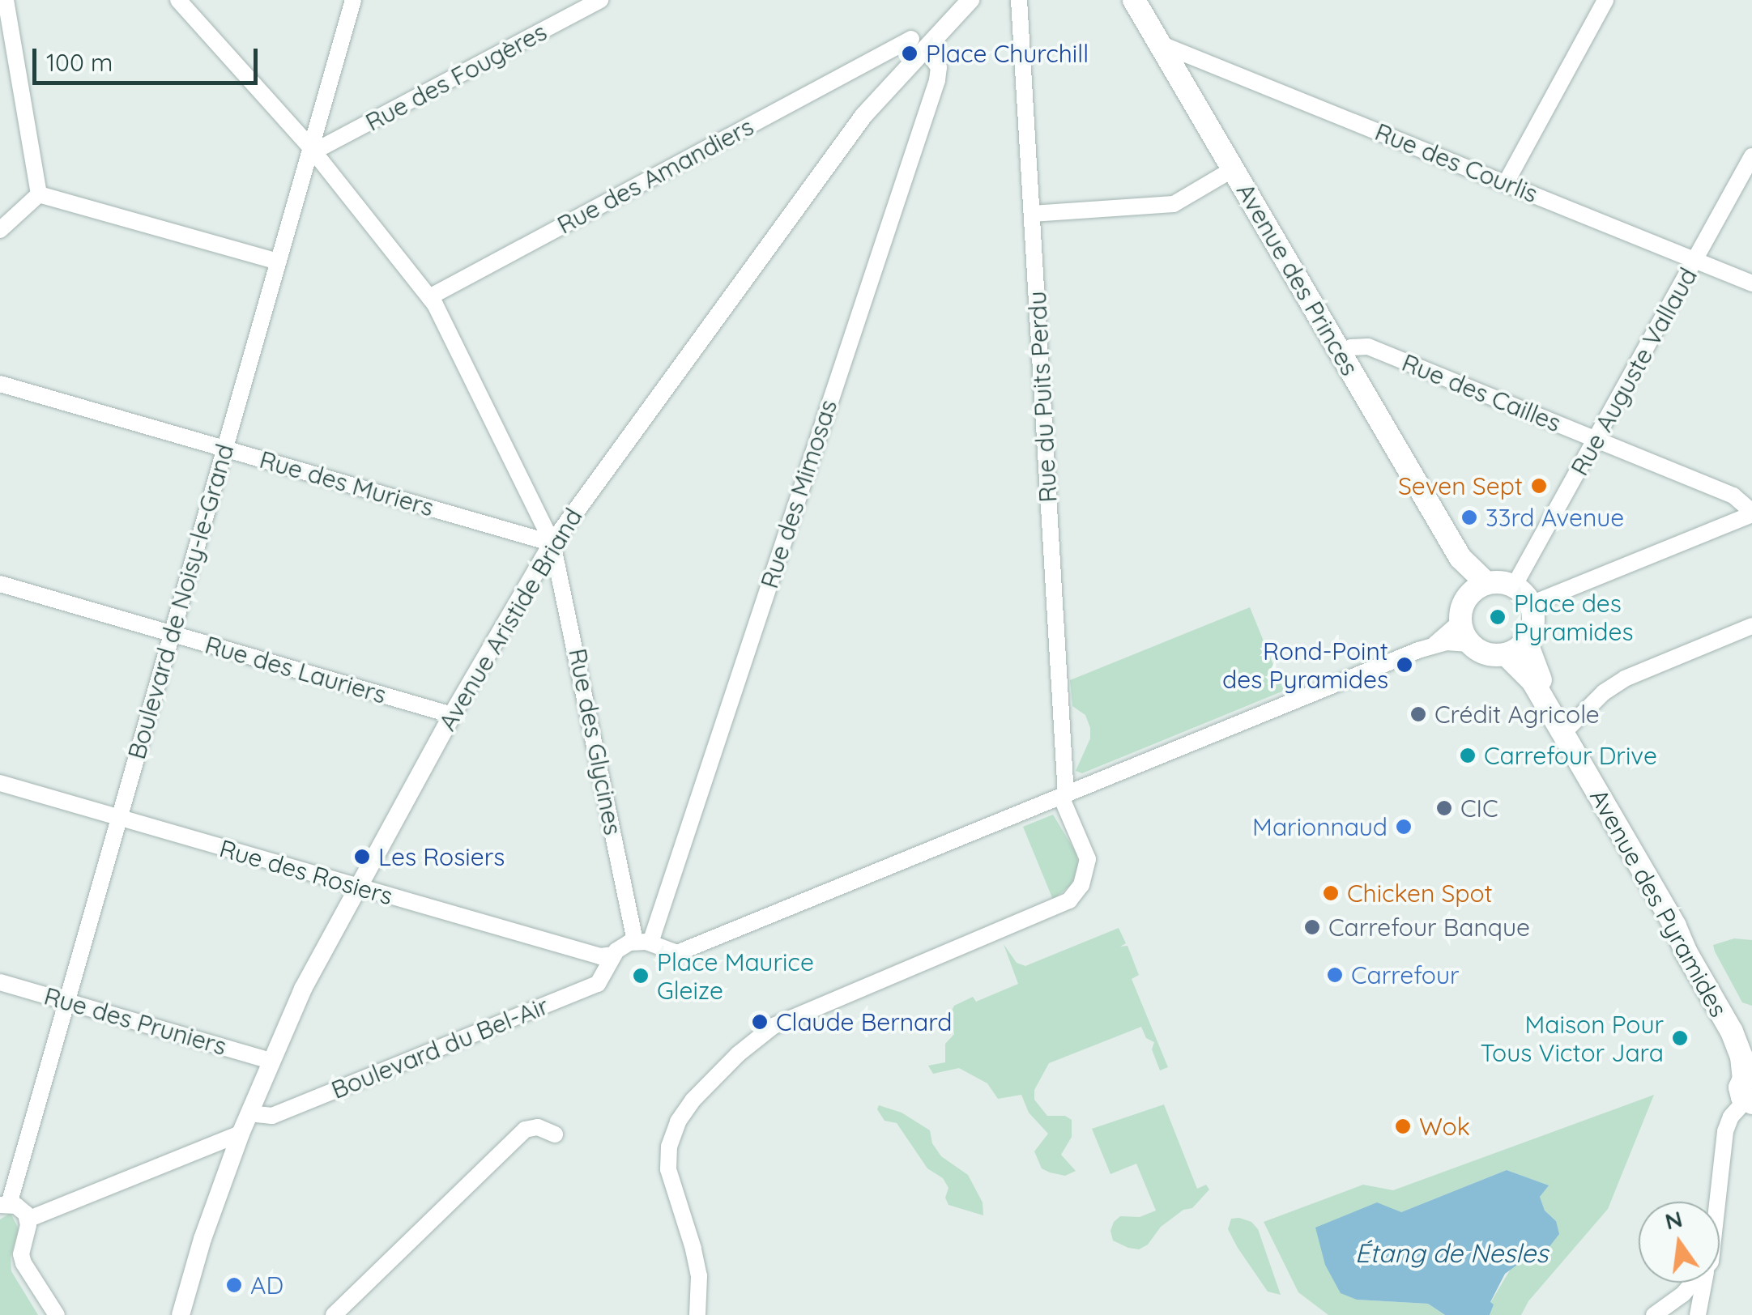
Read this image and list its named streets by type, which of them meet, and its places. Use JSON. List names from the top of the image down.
{
  "streets": {
    "main road": ["Avenue des Princes", "Avenue des Pyramides"],
    "street": [
      "Rue des Fougères",
      "Rue des Courlis",
      "Rue des Amandiers",
      "Rue Auguste Vallaud",
      "Rue des Cailles",
      "Rue du Puits Perdu",
      "Rue des Muriers",
      "Rue des Mimosas",
      "Boulevard de Noisy-le-Grand",
      "Avenue Aristide Briand",
      "Rue des Lauriers",
      "Rue des Glycines",
      "Rue des Rosiers",
      "Rue des Pruniers",
      "Boulevard du Bel-Air"
    ]
  },
  "crossings": [
    ["Rue des Fougères", "Boulevard de Noisy-le-Grand"],
    ["Rue des Fougères", "Rue des Glycines"],
    ["Rue des Courlis", "Avenue des Princes"],
    ["Rue des Courlis", "Rue Auguste Vallaud"],
    ["Rue des Amandiers", "Rue des Mimosas"],
    ["Rue des Amandiers", "Avenue Aristide Briand"],
    ["Rue des Amandiers", "Rue des Glycines"],
    ["Avenue des Princes", "Rue Auguste Vallaud"],
    ["Avenue des Princes", "Rue des Cailles"],
    ["Avenue des Princes", "Avenue des Pyramides"],
    ["Rue Auguste Vallaud", "Rue des Cailles"],
    ["Rue Auguste Vallaud", "Avenue des Pyramides"],
    ["Rue des Muriers", "Boulevard de Noisy-le-Grand"],
    ["Rue des Muriers", "Avenue Aristide Briand"],
    ["Rue des Muriers", "Rue des Glycines"],
    ["Rue des Mimosas", "Avenue Aristide Briand"],
    ["Rue des Mimosas", "Rue des Glycines"],
    ["Boulevard de Noisy-le-Grand", "Rue des Lauriers"],
    ["Boulevard de Noisy-le-Grand", "Rue des Glycines"],
    ["Boulevard de Noisy-le-Grand", "Rue des Rosiers"],
    ["Boulevard de Noisy-le-Grand", "Rue des Pruniers"],
    ["Avenue Aristide Briand", "Rue des Lauriers"],
    ["Avenue Aristide Briand", "Rue des Glycines"],
    ["Avenue Aristide Briand", "Rue des Rosiers"],
    ["Avenue Aristide Briand", "Rue des Pruniers"],
    ["Avenue Aristide Briand", "Boulevard du Bel-Air"],
    ["Rue des Rosiers", "Boulevard du Bel-Air"]
  ],
  "water": ["Étang de Nesles"],
  "places": [
    "Place Churchill",
    "Seven Sept",
    "33rd Avenue",
    "Place des Pyramides",
    "Rond-Point des Pyramides",
    "Crédit Agricole",
    "Carrefour Drive",
    "CIC",
    "Marionnaud",
    "Les Rosiers",
    "Chicken Spot",
    "Carrefour Banque",
    "Carrefour",
    "Place Maurice Gleize",
    "Claude Bernard",
    "Maison Pour Tous Victor Jara",
    "Wok",
    "AD"
  ],
  "scale_bar": "100 m",
  "north": "top"
}
